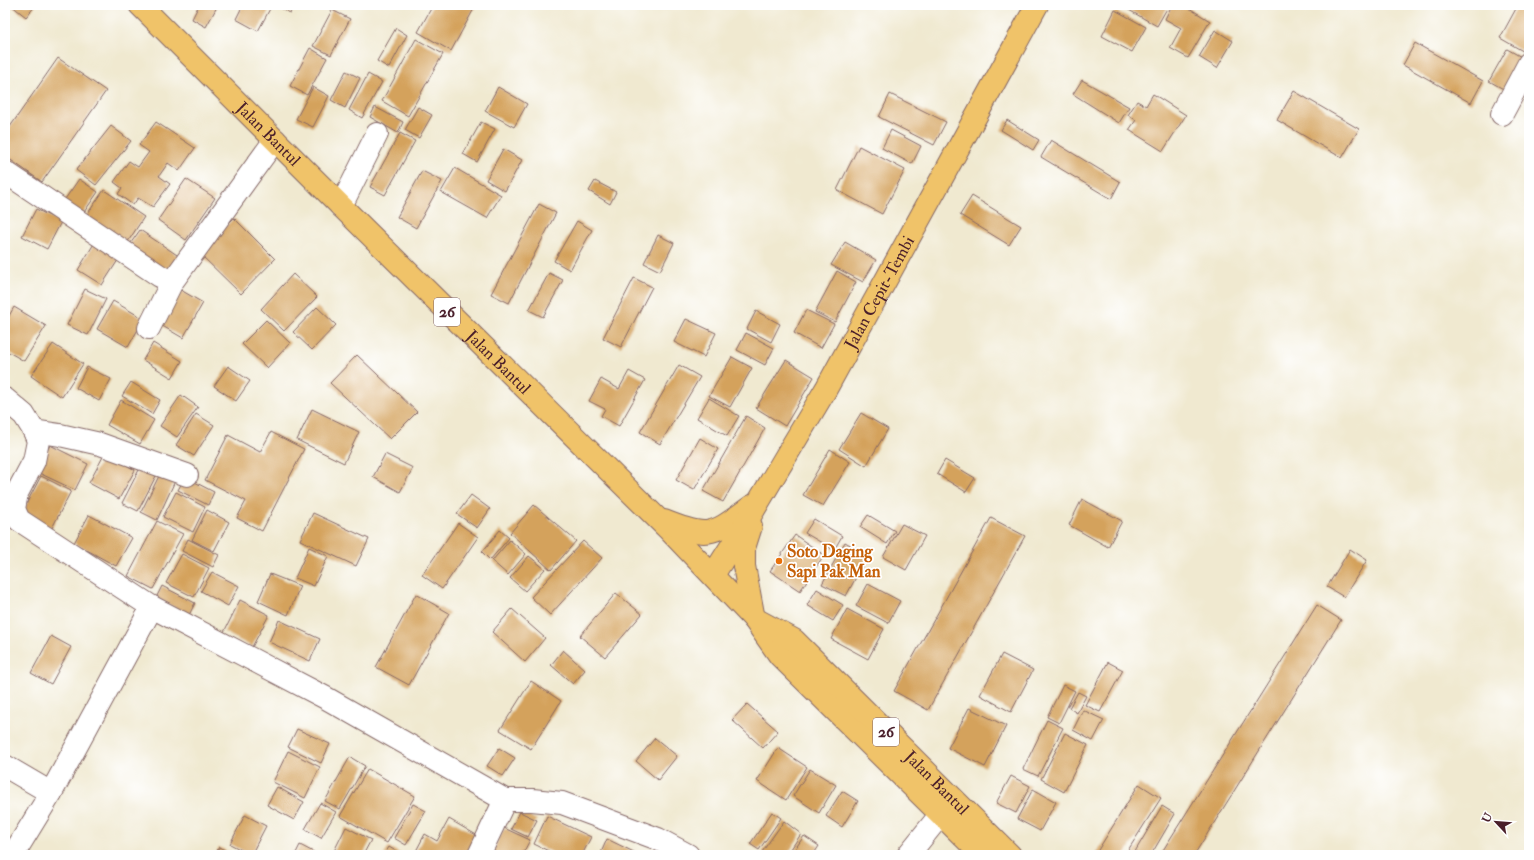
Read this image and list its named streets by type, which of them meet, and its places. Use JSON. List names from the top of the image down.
{
  "streets": {
    "main road": ["Jalan Bantul", "Jalan Cepit-Tembi", "26"]
  },
  "crossings": [
    ["Jalan Bantul", "Jalan Cepit-Tembi"]
  ],
  "places": ["Soto Daging Sapi Pak Man"],
  "north": "top left"
}
